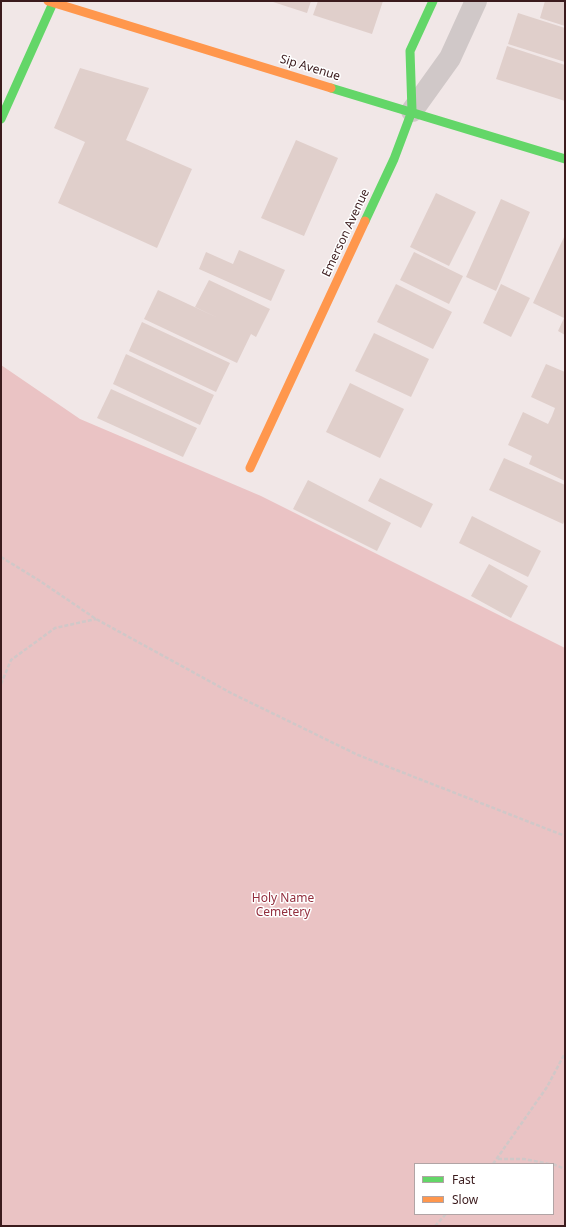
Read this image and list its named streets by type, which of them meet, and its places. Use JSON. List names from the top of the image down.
{
  "streets": {
    "street": ["Sip Avenue", "Emerson Avenue"]
  },
  "crossings": [
    ["Sip Avenue", "Emerson Avenue"]
  ],
  "parks": ["Holy Name Cemetery"],
  "legend": ["Fast", "Slow"]
}
